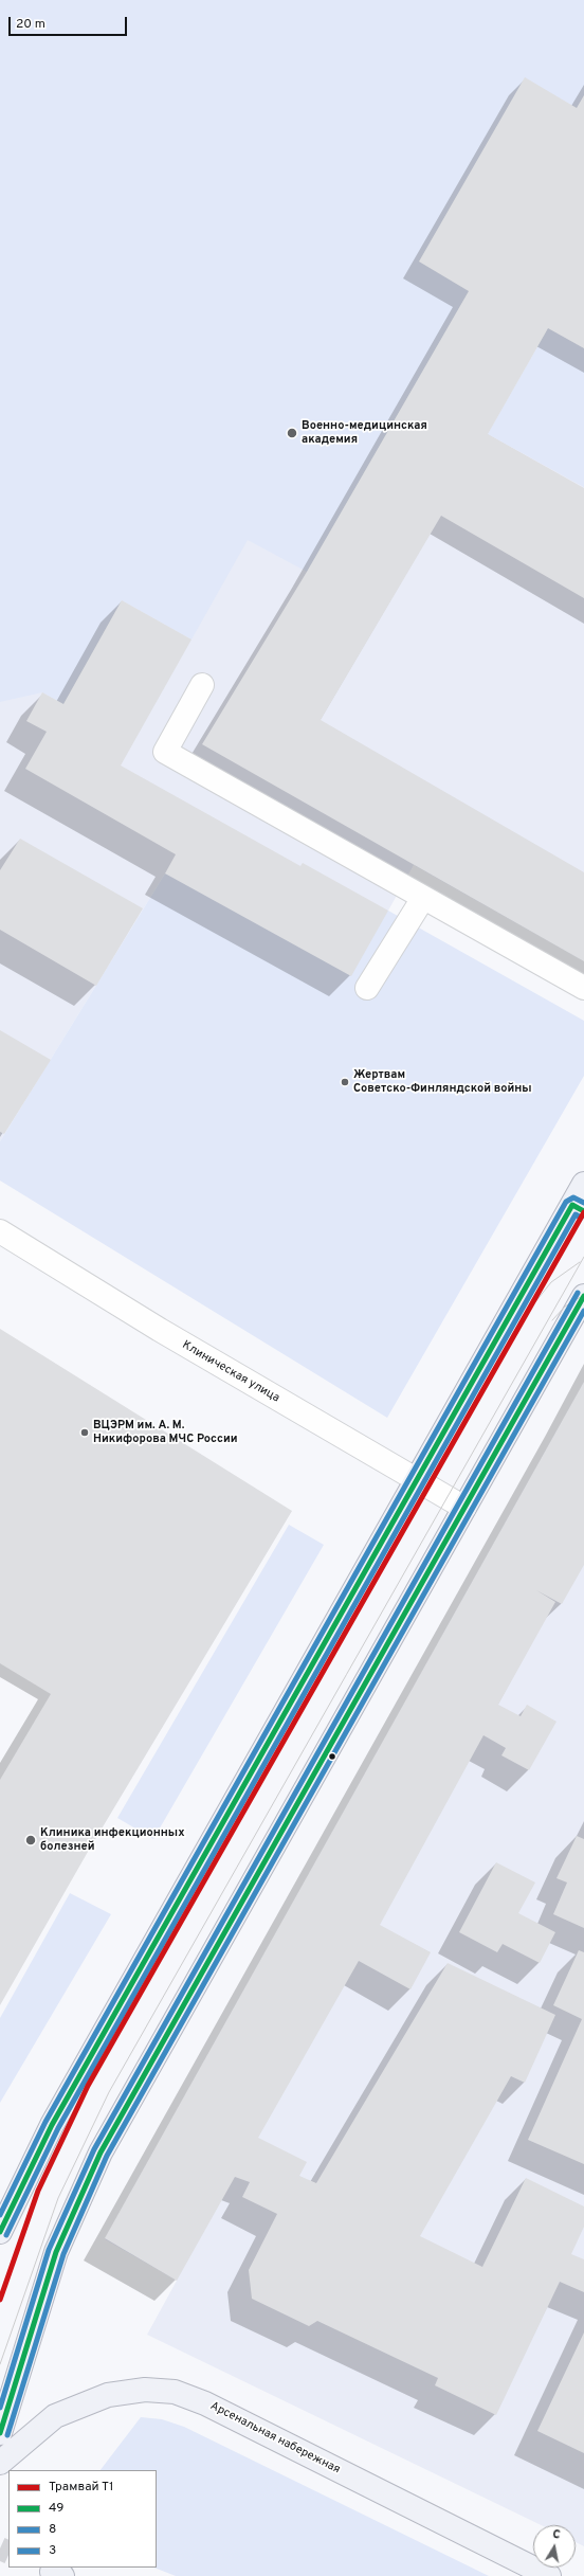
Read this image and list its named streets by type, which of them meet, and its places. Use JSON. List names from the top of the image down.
{
  "streets": {
    "main road": ["Арсенальная набережная"],
    "street": ["Клиническая улица"]
  },
  "places": [
    "Военно-медицинская академия",
    "Жертвам Советско-Финляндской войны",
    "ВЦЭРМ им. А. М. Никифорова МЧС России",
    "Клиника инфекционных болезней"
  ],
  "lines": [
    "transit line 3",
    "transit line 49",
    "tram line Т1",
    "transit line 8"
  ],
  "legend": [
    "Трамвай Т1",
    "49",
    "8",
    "3"
  ],
  "scale_bar": "20 m",
  "north": "top"
}
